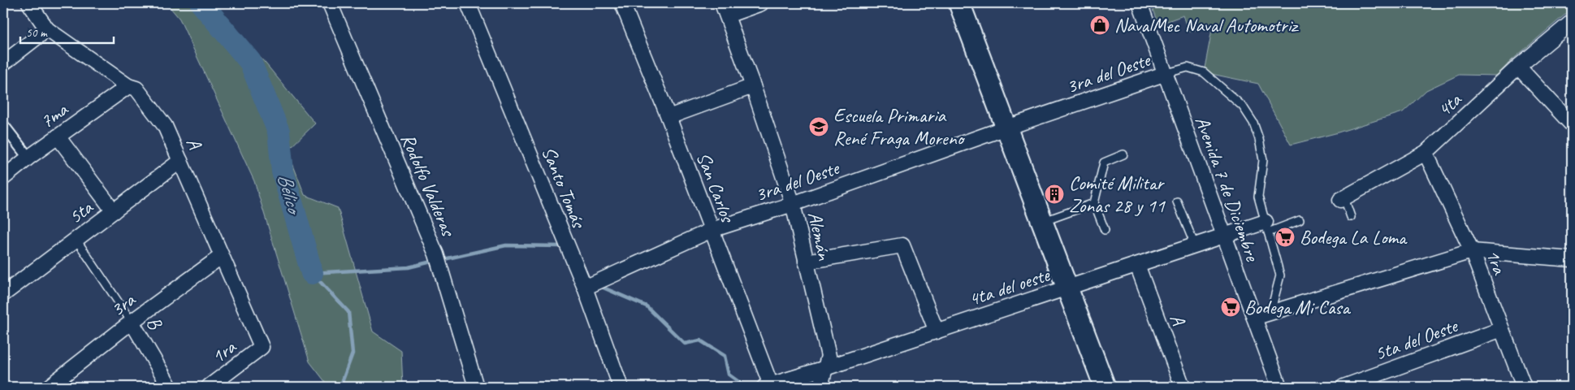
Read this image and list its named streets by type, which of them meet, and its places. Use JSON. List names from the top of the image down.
{
  "streets": {
    "street": [
      "3ra del Oeste",
      "4ta",
      "7ma",
      "A",
      "Rodolfo Valderas",
      "Santo Tomás",
      "San Carlos",
      "Avenida 7 de Diciembre",
      "5ta",
      "Alemán",
      "1ra",
      "4ta del oeste",
      "3ra",
      "B",
      "5ta del Oeste"
    ]
  },
  "crossings": [
    ["3ra del Oeste", "Santo Tomás"],
    ["3ra del Oeste", "San Carlos"],
    ["3ra del Oeste", "Avenida 7 de Diciembre"],
    ["3ra del Oeste", "Alemán"],
    ["4ta", "1ra"],
    ["7ma", "A"],
    ["A", "5ta"],
    ["A", "1ra"],
    ["A", "4ta del oeste"],
    ["A", "3ra"],
    ["San Carlos", "4ta del oeste"],
    ["Avenida 7 de Diciembre", "4ta del oeste"],
    ["5ta", "B"],
    ["Alemán", "4ta del oeste"],
    ["1ra", "5ta del Oeste"],
    ["3ra", "B"]
  ],
  "water": ["Bélico"],
  "places": {
    "shop": ["NavalMec Naval Automotriz"],
    "school or university": ["Escuela Primaria René Fraga Moreno"],
    "building": ["Comité Militar Zonas 28 y 11"],
    "supermarket": ["Bodega La Loma", "Bodega Mi Casa"]
  },
  "scale_bar": "50 m"
}
